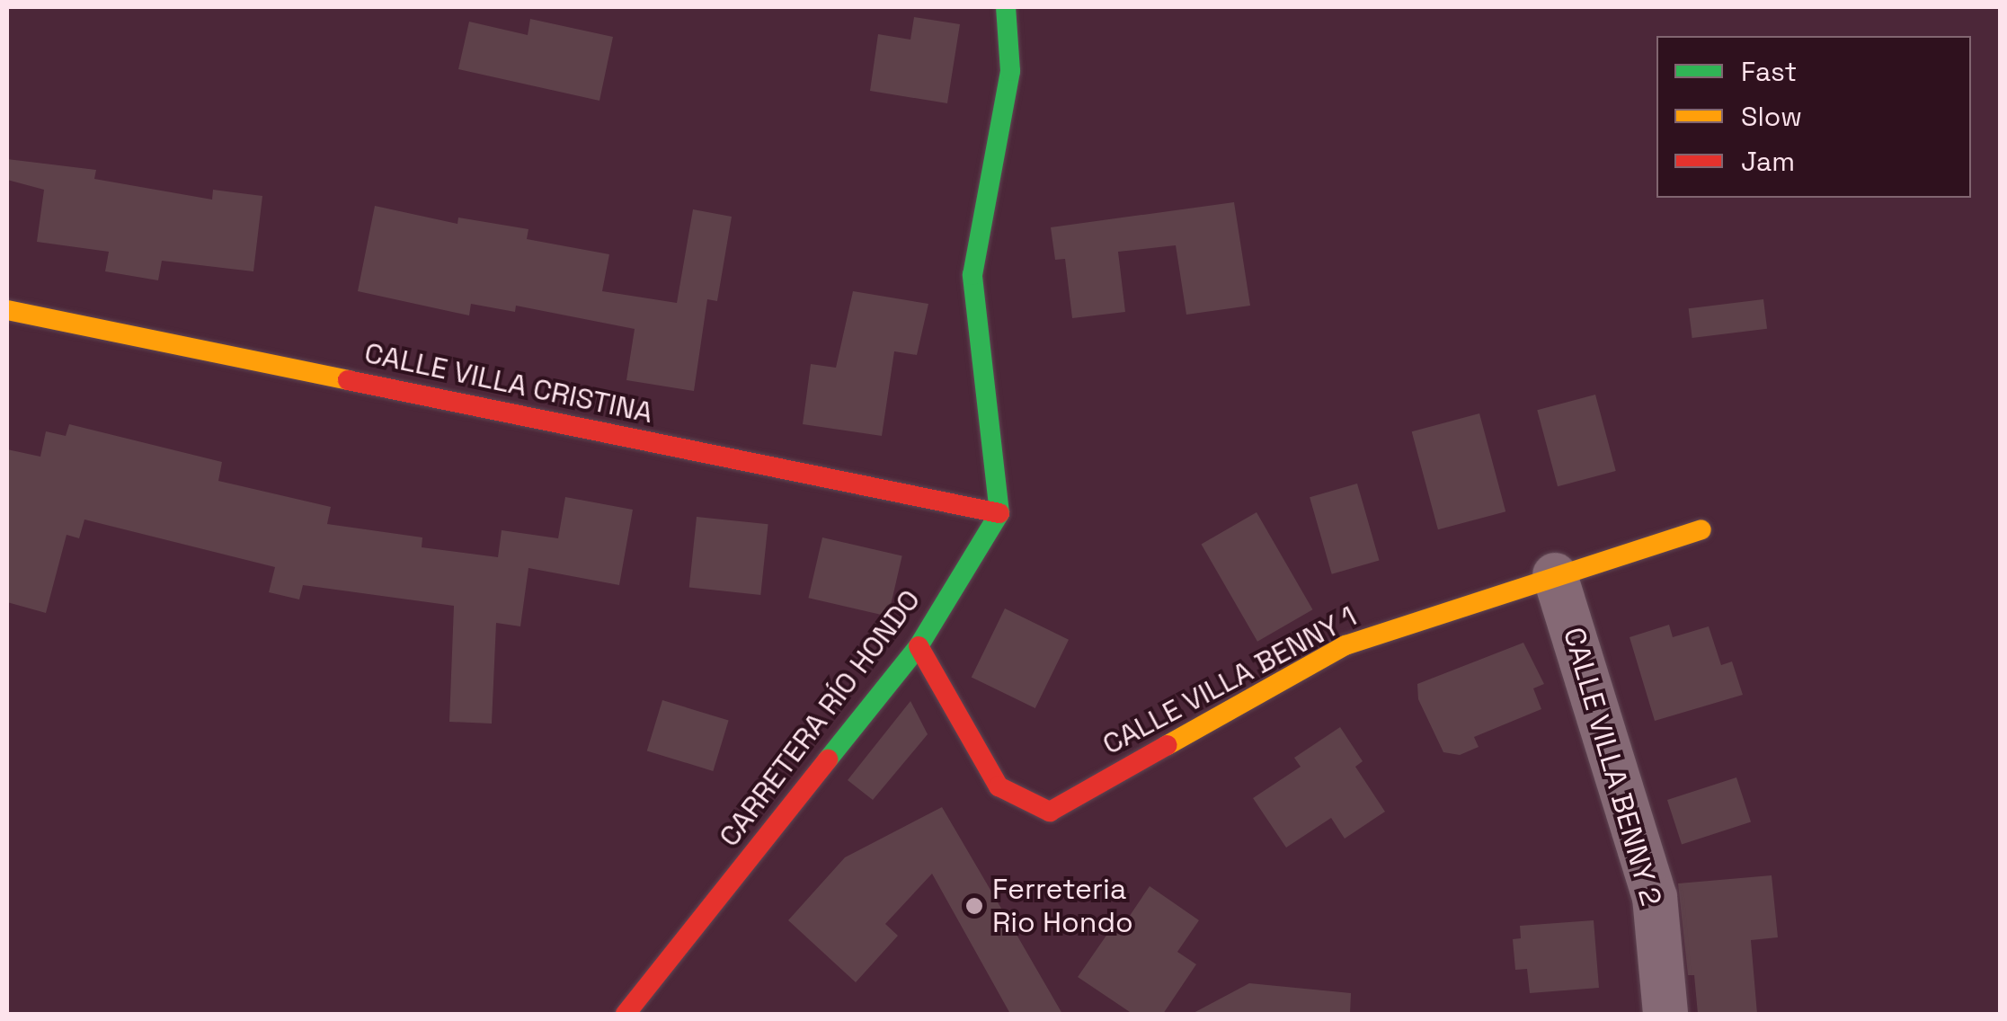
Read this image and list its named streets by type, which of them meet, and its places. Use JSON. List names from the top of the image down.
{
  "streets": {
    "street": [
      "CALLE VILLA CRISTINA",
      "CALLE VILLA BENNY 1",
      "CARRETERA RÍO HONDO",
      "CALLE VILLA BENNY 2"
    ]
  },
  "crossings": [
    ["CALLE VILLA CRISTINA", "CARRETERA RÍO HONDO"],
    ["CALLE VILLA BENNY 1", "CARRETERA RÍO HONDO"],
    ["CALLE VILLA BENNY 1", "CALLE VILLA BENNY 2"]
  ],
  "places": ["Ferreteria Rio Hondo"],
  "legend": ["Fast", "Slow", "Jam"]
}
